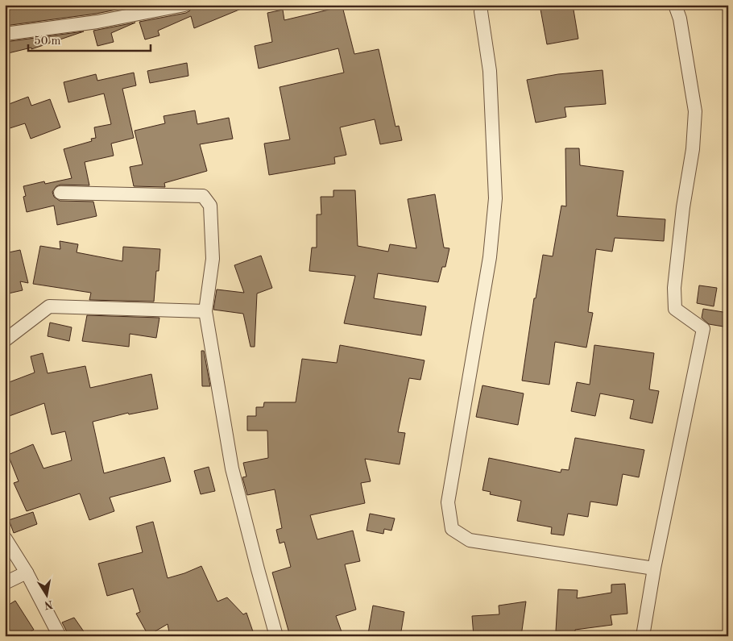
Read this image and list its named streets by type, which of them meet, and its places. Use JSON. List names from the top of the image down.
{
  "scale_bar": "50 m",
  "north": "bottom"
}
